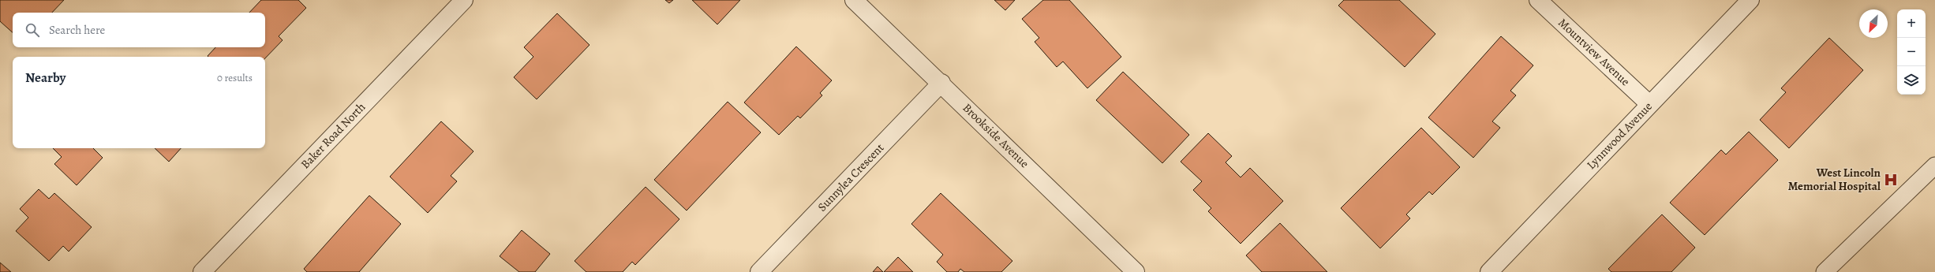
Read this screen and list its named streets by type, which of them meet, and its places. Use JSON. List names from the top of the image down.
{
  "streets": {
    "street": [
      "Mountview Avenue",
      "Baker Road North",
      "Brookside Avenue",
      "Lynnwood Avenue",
      "Sunnylea Crescent"
    ]
  },
  "crossings": [
    ["Mountview Avenue", "Lynnwood Avenue"],
    ["Brookside Avenue", "Sunnylea Crescent"]
  ],
  "places": {
    "hospital": ["West Lincoln Memorial Hospital"]
  },
  "north": "bottom left",
  "page": {
    "map_buttons": ["+", "−"],
    "search": "Search here",
    "heading": ["Nearby", "0 results"]
  }
}
